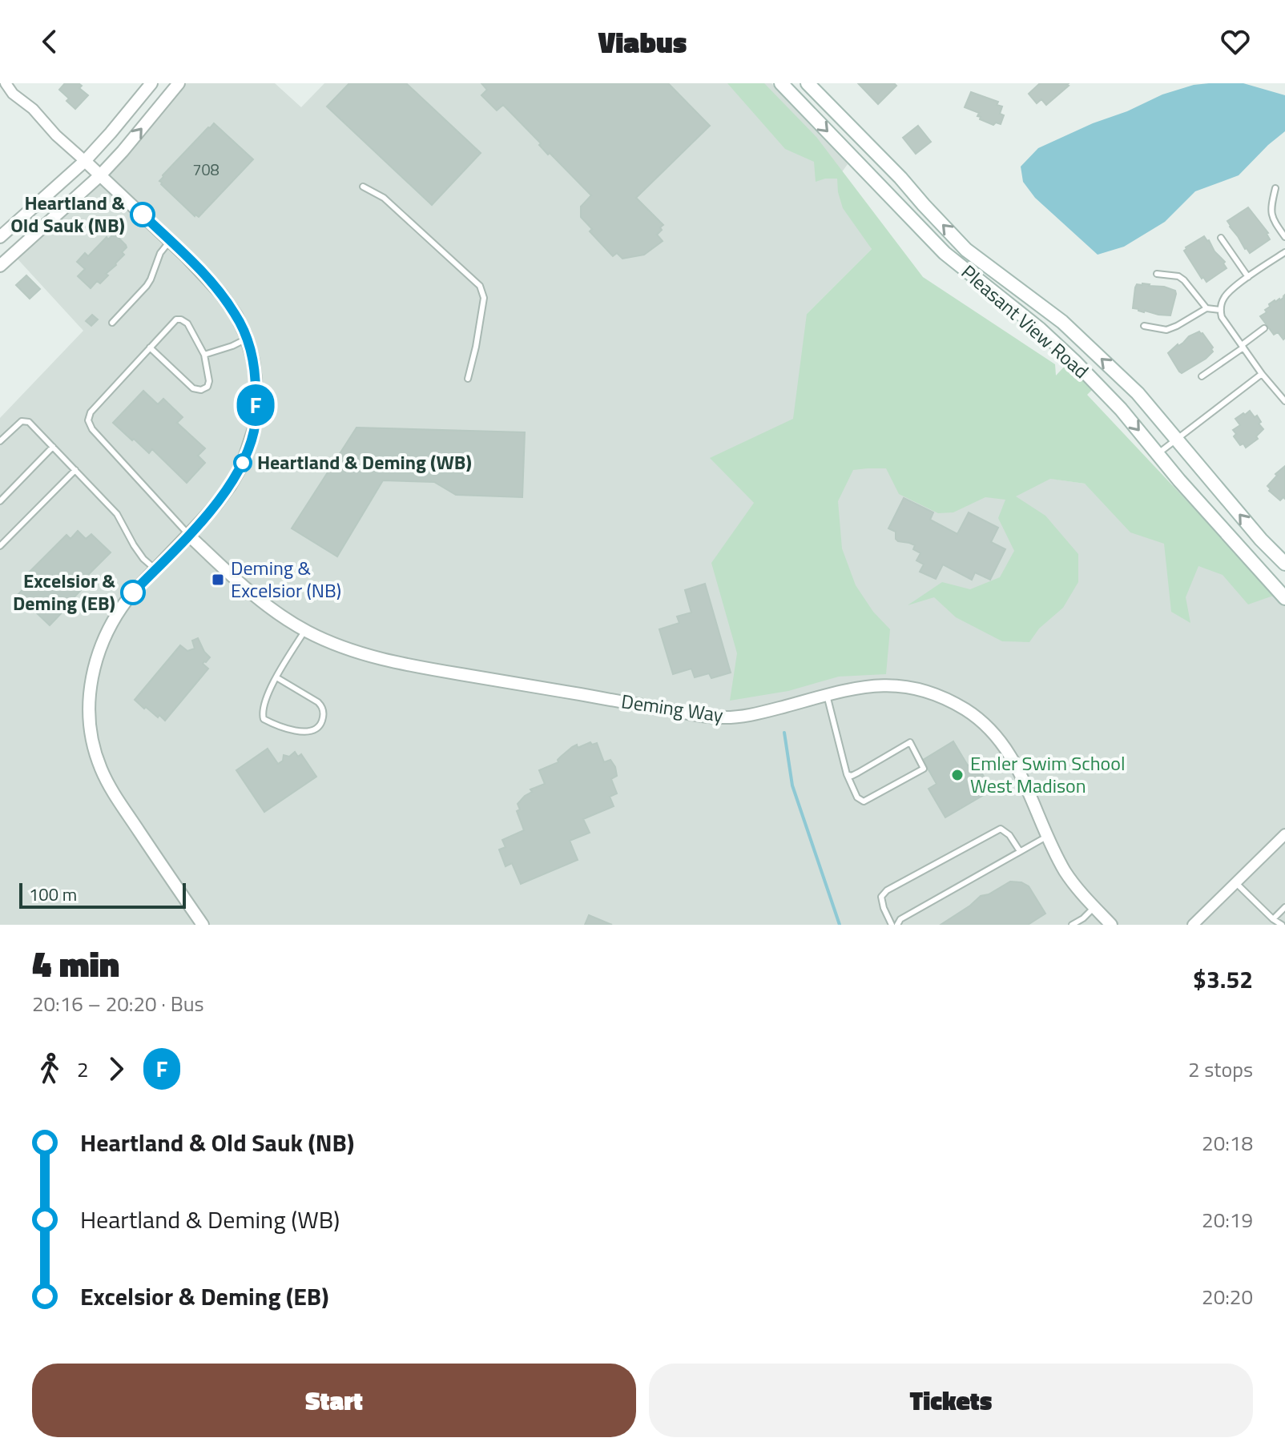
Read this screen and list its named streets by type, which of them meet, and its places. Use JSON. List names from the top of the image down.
{
  "streets": {
    "main road": ["Pleasant View Road"],
    "street": ["Deming Way"]
  },
  "places": {
    "other": [
      "Heartland & Old Sauk (NB)",
      "Heartland & Deming (WB)",
      "Excelsior & Deming (EB)",
      "Emler Swim School West Madison"
    ],
    "transit": ["Deming & Excelsior (NB)"]
  },
  "lines": ["bus line F"],
  "house_numbers": ["708"],
  "scale_bar": "100 m",
  "page": {
    "header": "Viabus",
    "on_map": "F",
    "scale": "100 m",
    "heading": ["4 min", "20:16 – 20:20 · Bus", "$3.52"],
    "legs": ["2", "F", "2 stops"],
    "list": [
      {
        "name": "Heartland & Old Sauk (NB)",
        "value": "20:18"
      },
      {
        "name": "Heartland & Deming (WB)",
        "value": "20:19"
      },
      {
        "name": "Excelsior & Deming (EB)",
        "value": "20:20"
      }
    ],
    "buttons": ["Start", "Tickets"]
  }
}
